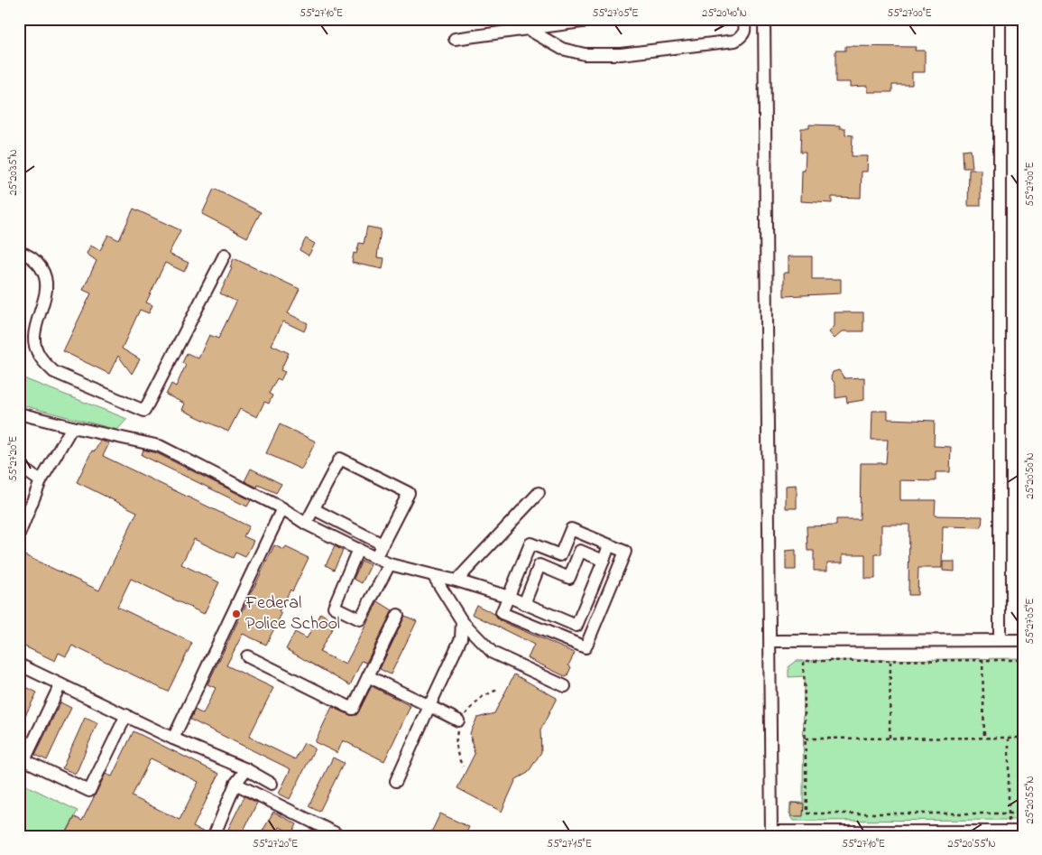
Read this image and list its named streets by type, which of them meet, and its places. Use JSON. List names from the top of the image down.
{
  "places": ["Federal Police School"],
  "coordinates": [
    "55°27'10\"E",
    "55°27'05\"E",
    "25°20'40\"N",
    "55°27'00\"E",
    "25°20'35\"N",
    "55°27'20\"E",
    "25°20'50\"N",
    "25°20'55\"N",
    "55°27'15\"E"
  ]
}
